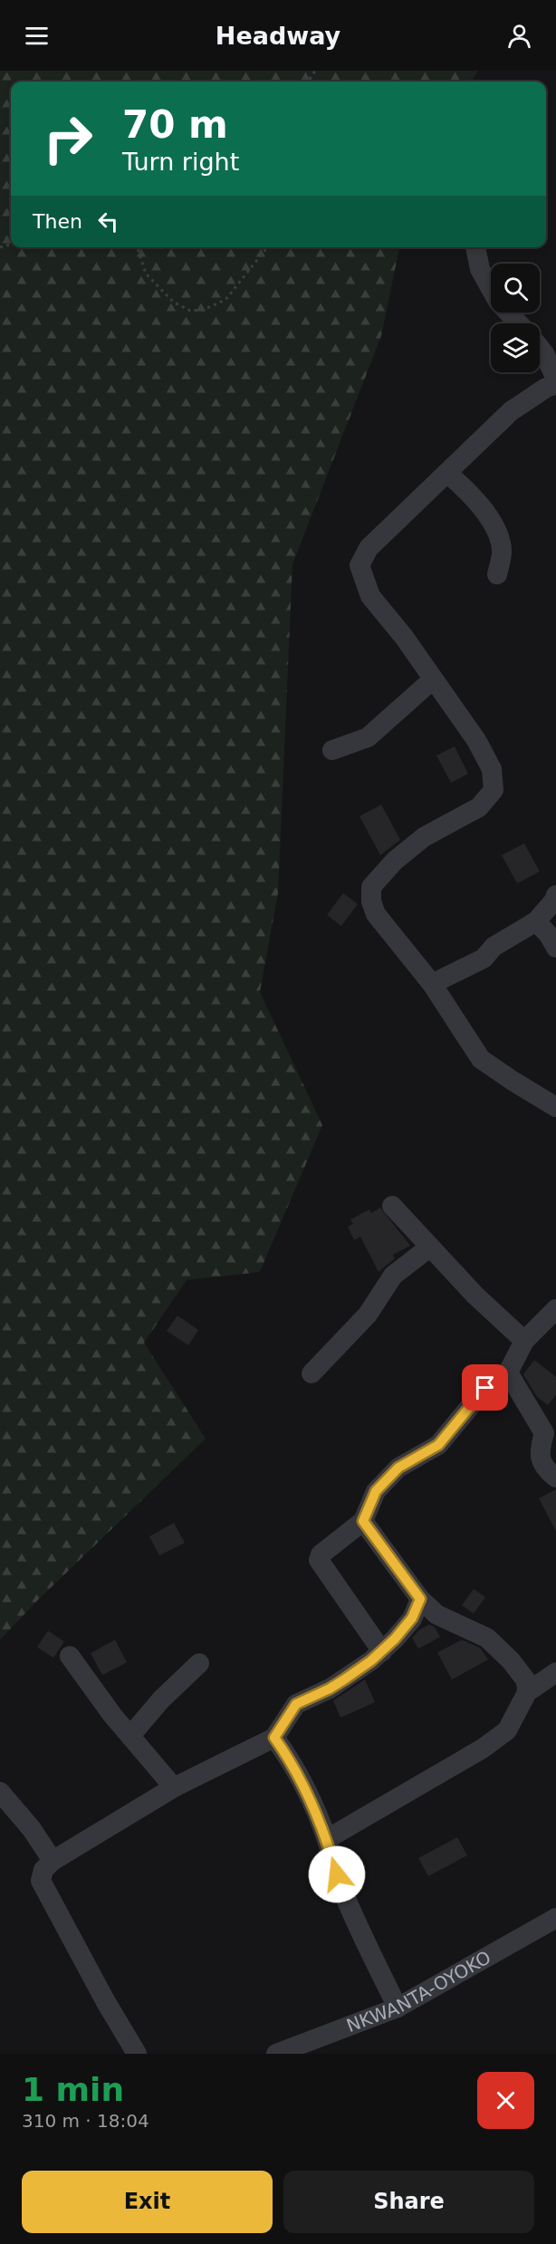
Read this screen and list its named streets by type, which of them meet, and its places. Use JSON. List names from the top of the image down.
{
  "streets": {
    "street": ["NKWANTA-OYOKO"]
  },
  "page": {
    "header": "Headway",
    "turn": ["70 m", "Turn right"],
    "then": "Then",
    "heading": ["1 min", "310 m · 18:04"],
    "buttons": ["Exit", "Share"]
  }
}
